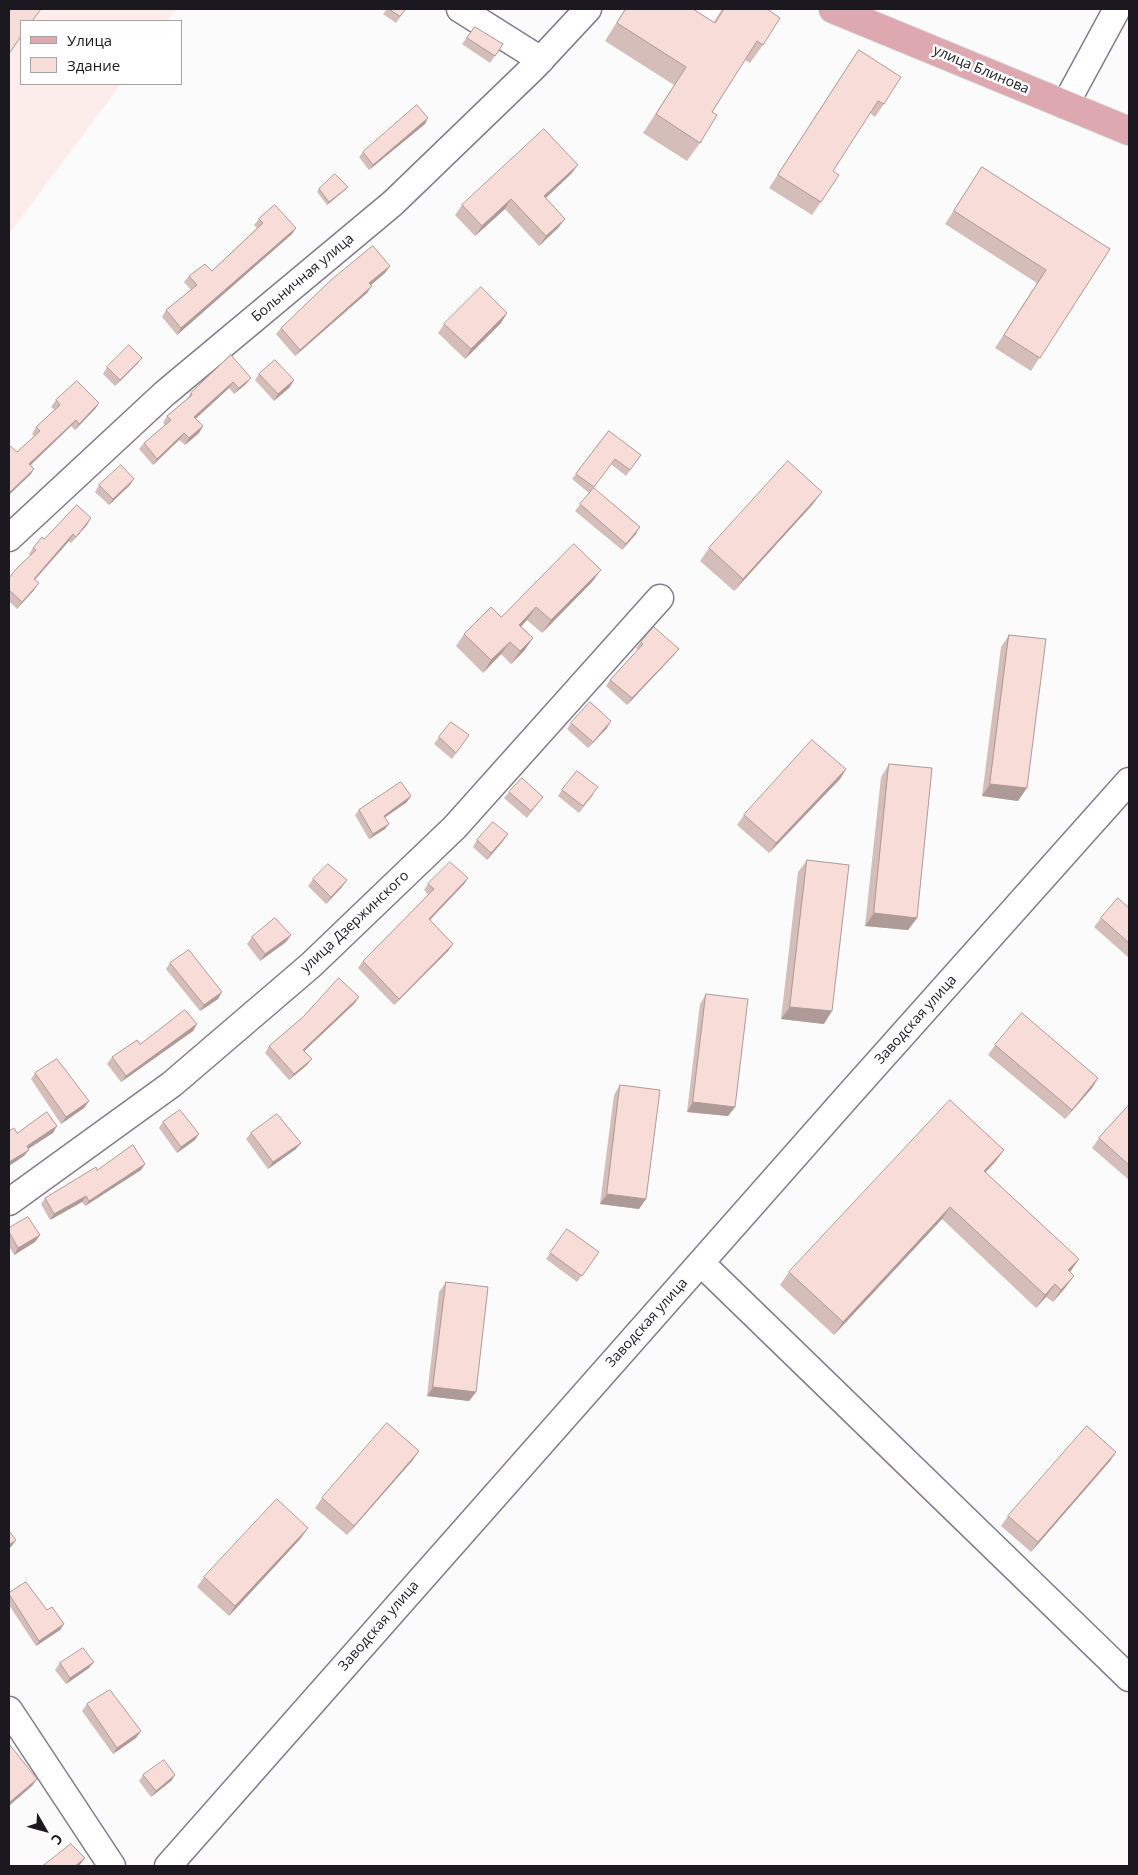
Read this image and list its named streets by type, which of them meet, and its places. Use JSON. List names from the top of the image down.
{
  "streets": {
    "main road": ["улица Блинова"],
    "street": ["Больничная улица", "улица Дзержинского", "Заводская улица"]
  },
  "legend": ["Улица", "Здание"],
  "north": "bottom right"
}
